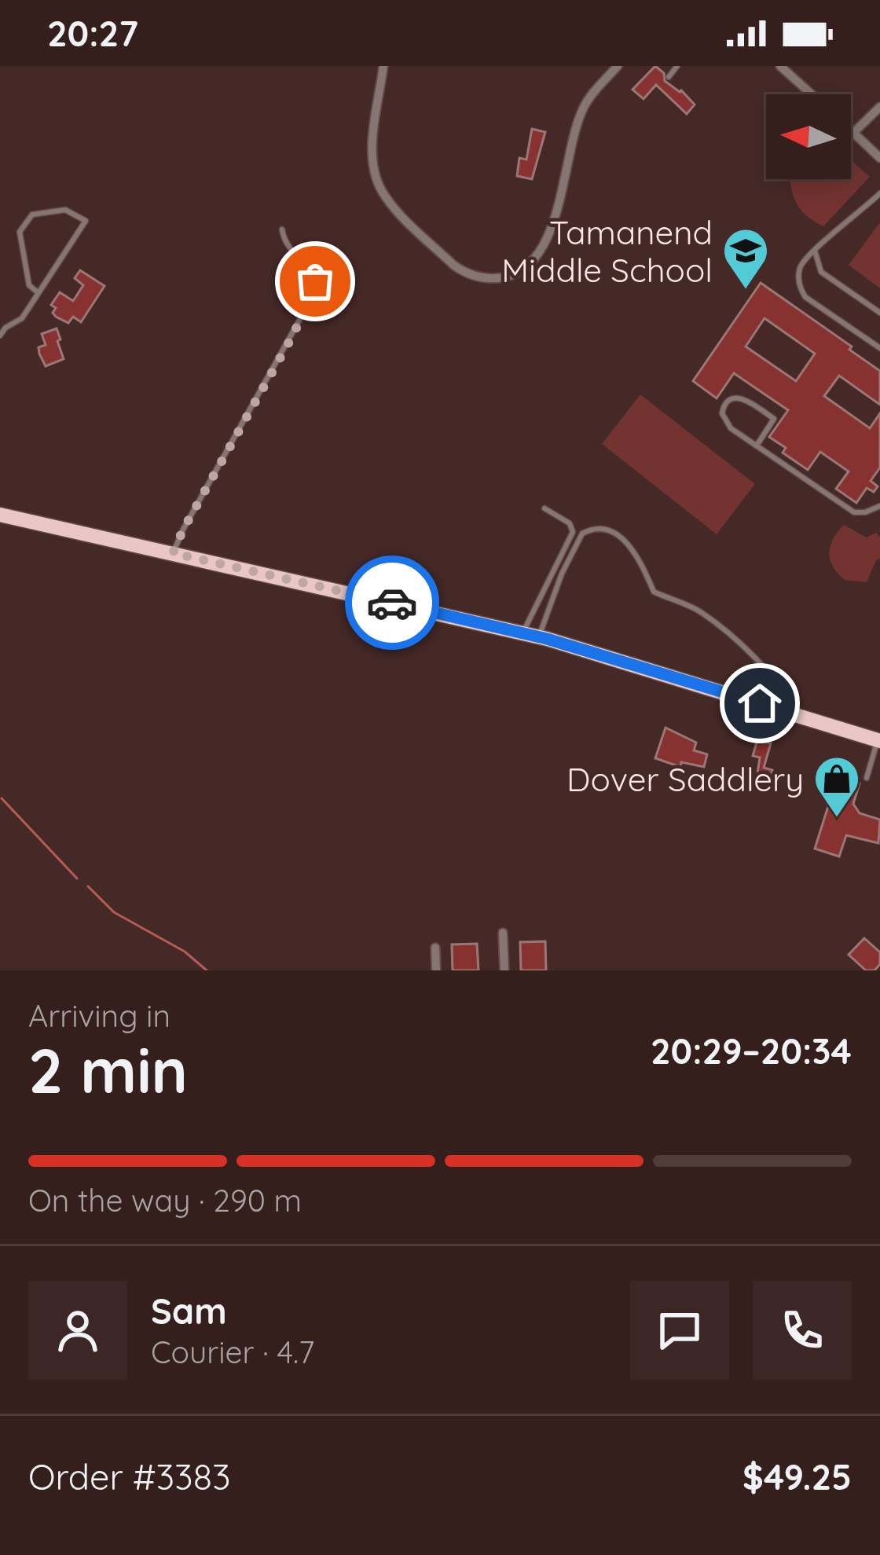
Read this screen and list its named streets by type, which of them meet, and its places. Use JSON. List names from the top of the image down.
{
  "places": {
    "school or university": ["Tamanend Middle School"],
    "shop": ["Dover Saddlery"]
  },
  "north": "left",
  "page": {
    "status": "20:27",
    "heading": ["2 min", "Arriving in", "20:29–20:34"],
    "panel": [
      "Sam",
      "Courier · 4.7",
      "Order #3383",
      "$49.25"
    ],
    "bar": "On the way · 290 m"
  }
}
